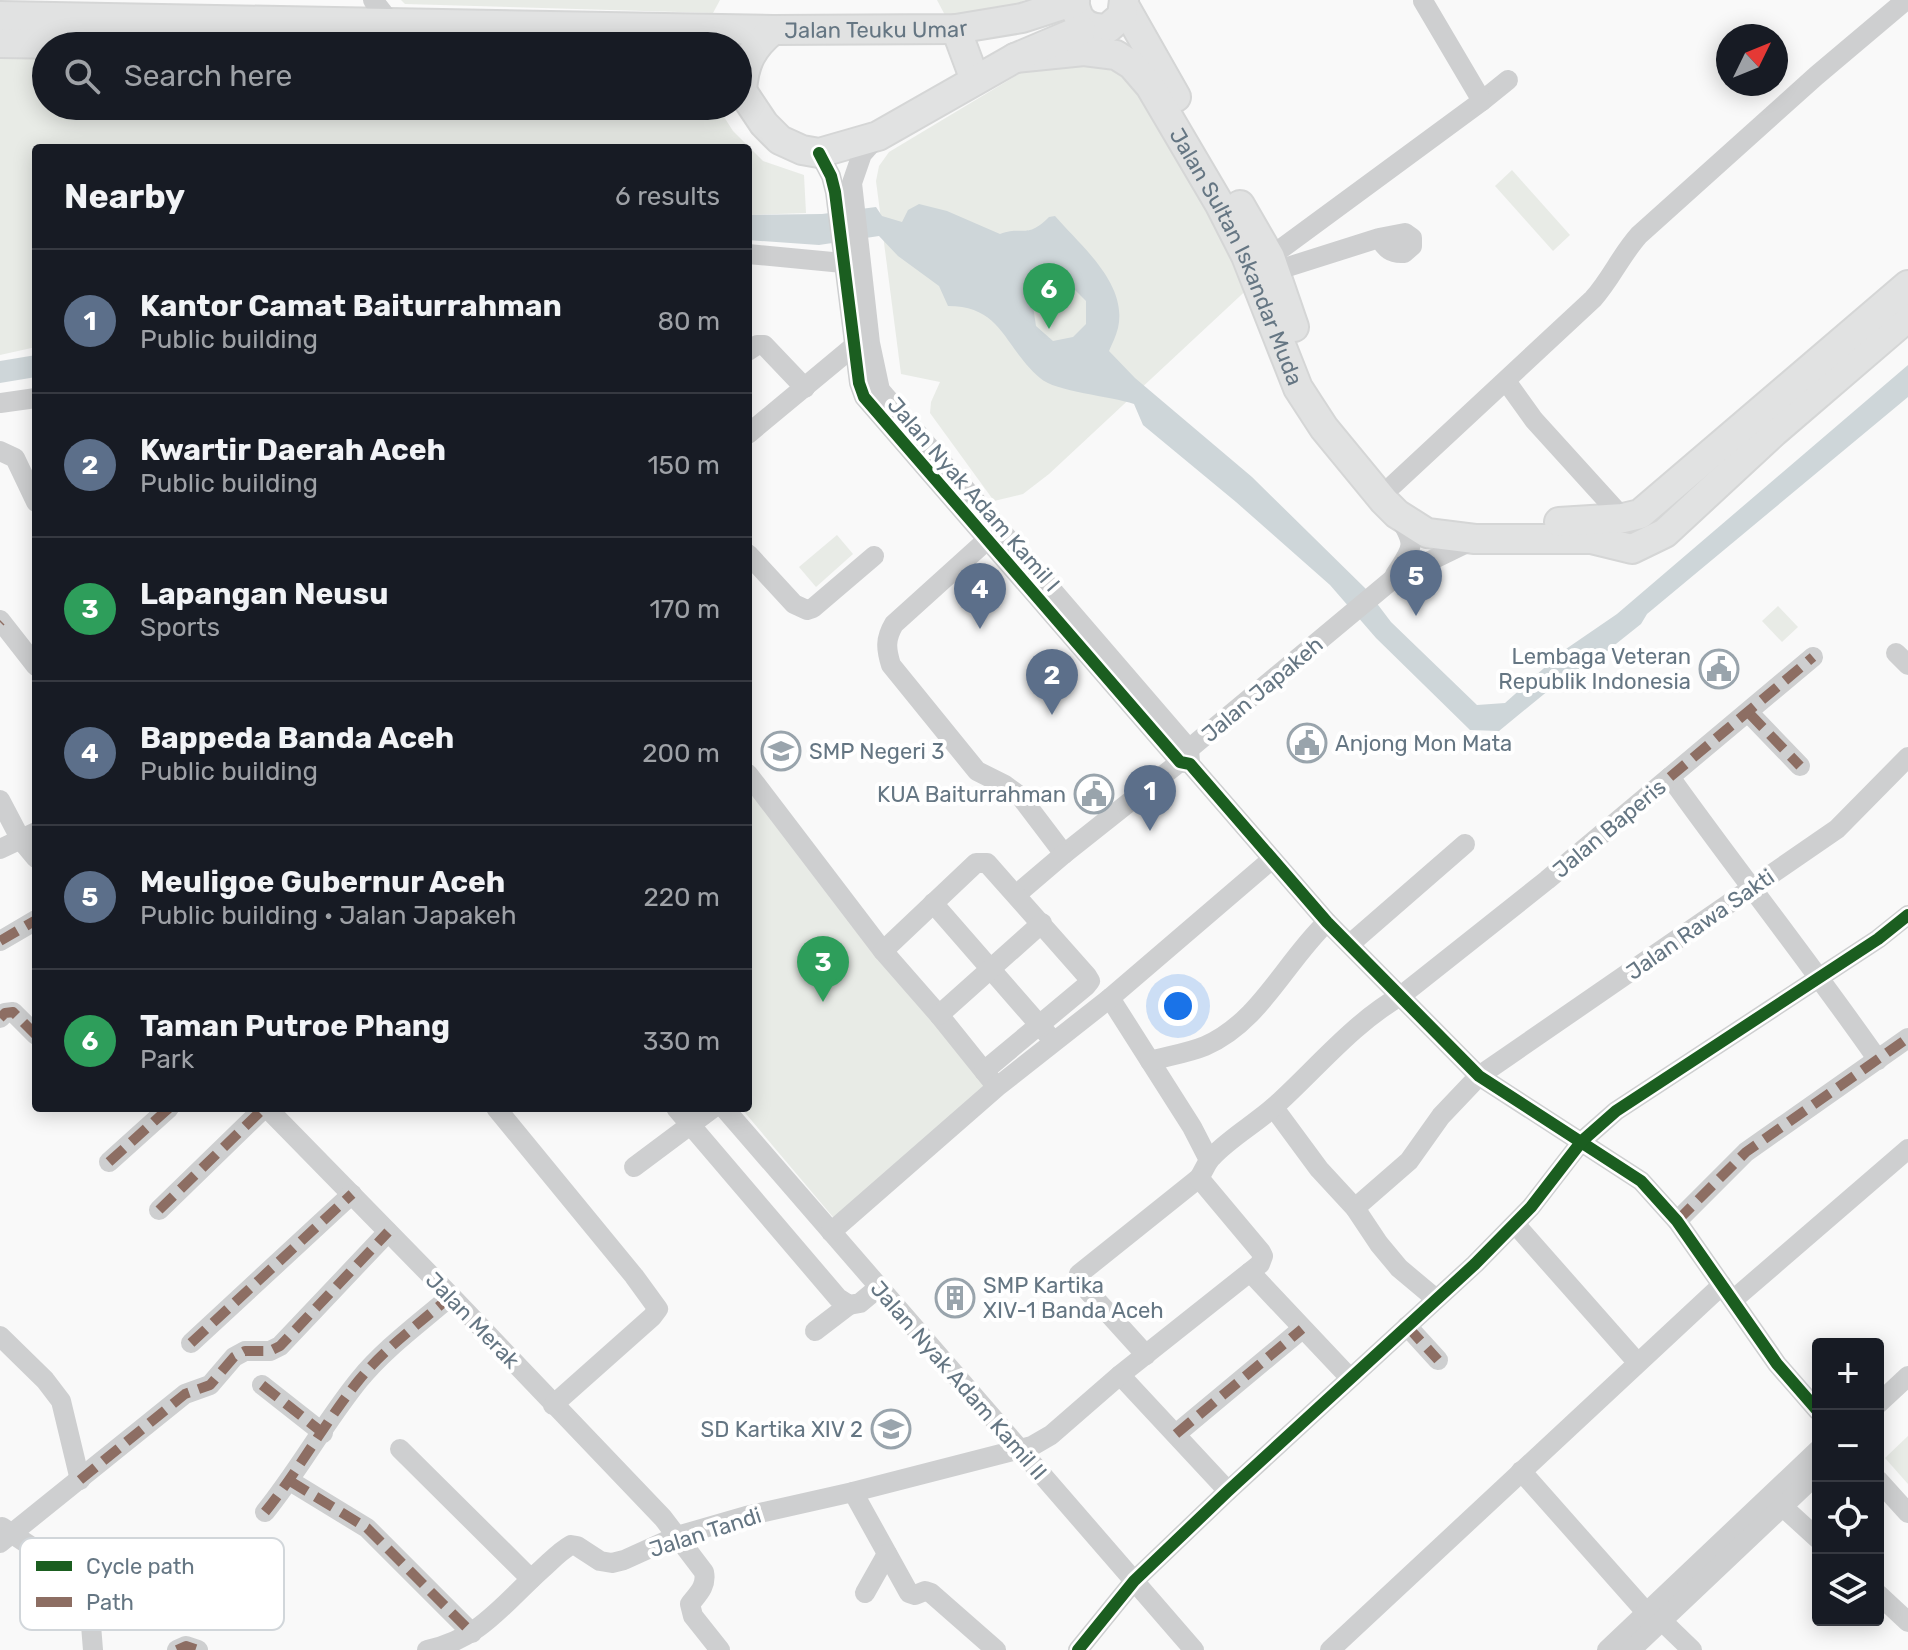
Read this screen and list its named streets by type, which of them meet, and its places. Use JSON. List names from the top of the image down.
{
  "streets": {
    "highway": ["Jalan Teuku Umar", "Jalan Sultan Iskandar Muda"],
    "street": [
      "Jalan Nyak Adam Kamil I",
      "Jalan Japakeh",
      "Jalan Baperis",
      "Jalan Rawa Sakti",
      "Jalan Merak",
      "Jalan Nyak Adam Kamil II",
      "Jalan Tandi"
    ]
  },
  "crossings": [
    ["Jalan Nyak Adam Kamil I", "Jalan Japakeh"],
    ["Jalan Nyak Adam Kamil I", "Jalan Baperis"],
    ["Jalan Nyak Adam Kamil I", "Jalan Rawa Sakti"],
    ["Jalan Baperis", "Jalan Tandi"],
    ["Jalan Merak", "Jalan Tandi"],
    ["Jalan Nyak Adam Kamil II", "Jalan Tandi"]
  ],
  "places": {
    "public building": ["Lembaga Veteran Republik Indonesia", "Anjong Mon Mata", "KUA Baiturrahman"],
    "school or university": ["SMP Negeri 3", "SD Kartika XIV 2"],
    "building": ["SMP Kartika XIV-1 Banda Aceh"]
  },
  "legend": ["Cycle path", "Path"],
  "north": "top right",
  "page": {
    "search": "Search here",
    "heading": ["Nearby", "6 results"],
    "list": [
      {
        "mark": "1",
        "name": "Kantor Camat Baiturrahman",
        "note": "Public building",
        "value": "80 m"
      },
      {
        "mark": "2",
        "name": "Kwartir Daerah Aceh",
        "note": "Public building",
        "value": "150 m"
      },
      {
        "mark": "3",
        "name": "Lapangan Neusu",
        "note": "Sports",
        "value": "170 m"
      },
      {
        "mark": "4",
        "name": "Bappeda Banda Aceh",
        "note": "Public building",
        "value": "200 m"
      },
      {
        "mark": "5",
        "name": "Meuligoe Gubernur Aceh",
        "note": "Public building · Jalan Japakeh",
        "value": "220 m"
      },
      {
        "mark": "6",
        "name": "Taman Putroe Phang",
        "note": "Park",
        "value": "330 m"
      }
    ],
    "pins": [
      "6",
      "5",
      "4",
      "2",
      "1",
      "3"
    ],
    "map_buttons": ["+", "−"]
  }
}
